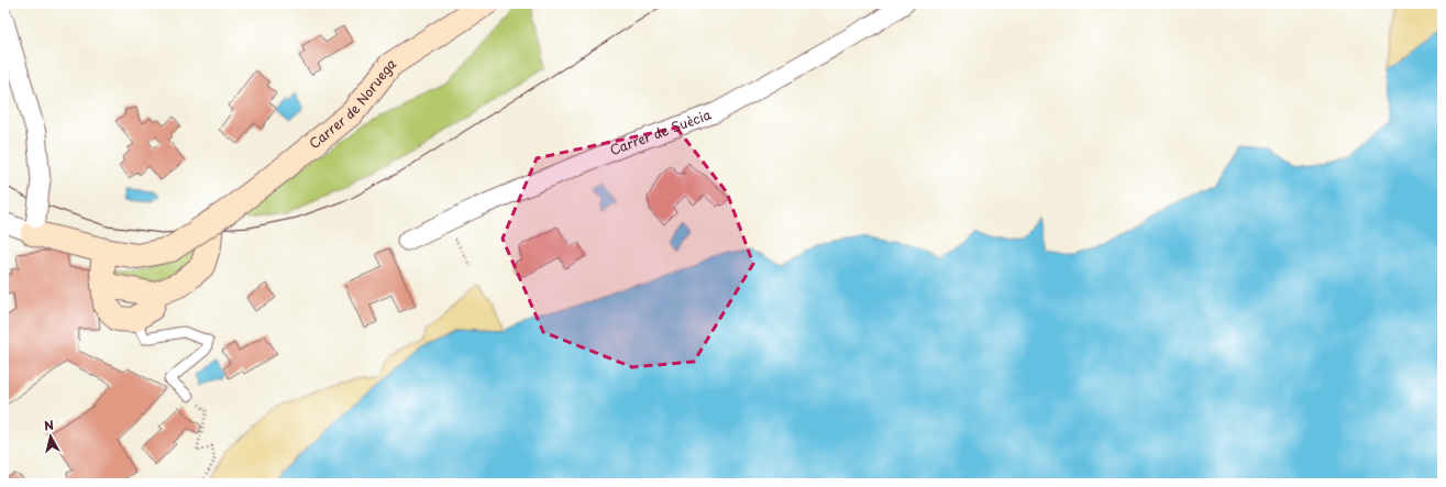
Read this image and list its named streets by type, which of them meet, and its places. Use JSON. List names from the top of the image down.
{
  "streets": {
    "street": ["Carrer de Noruega", "Carrer de Suècia"]
  },
  "north": "top"
}
